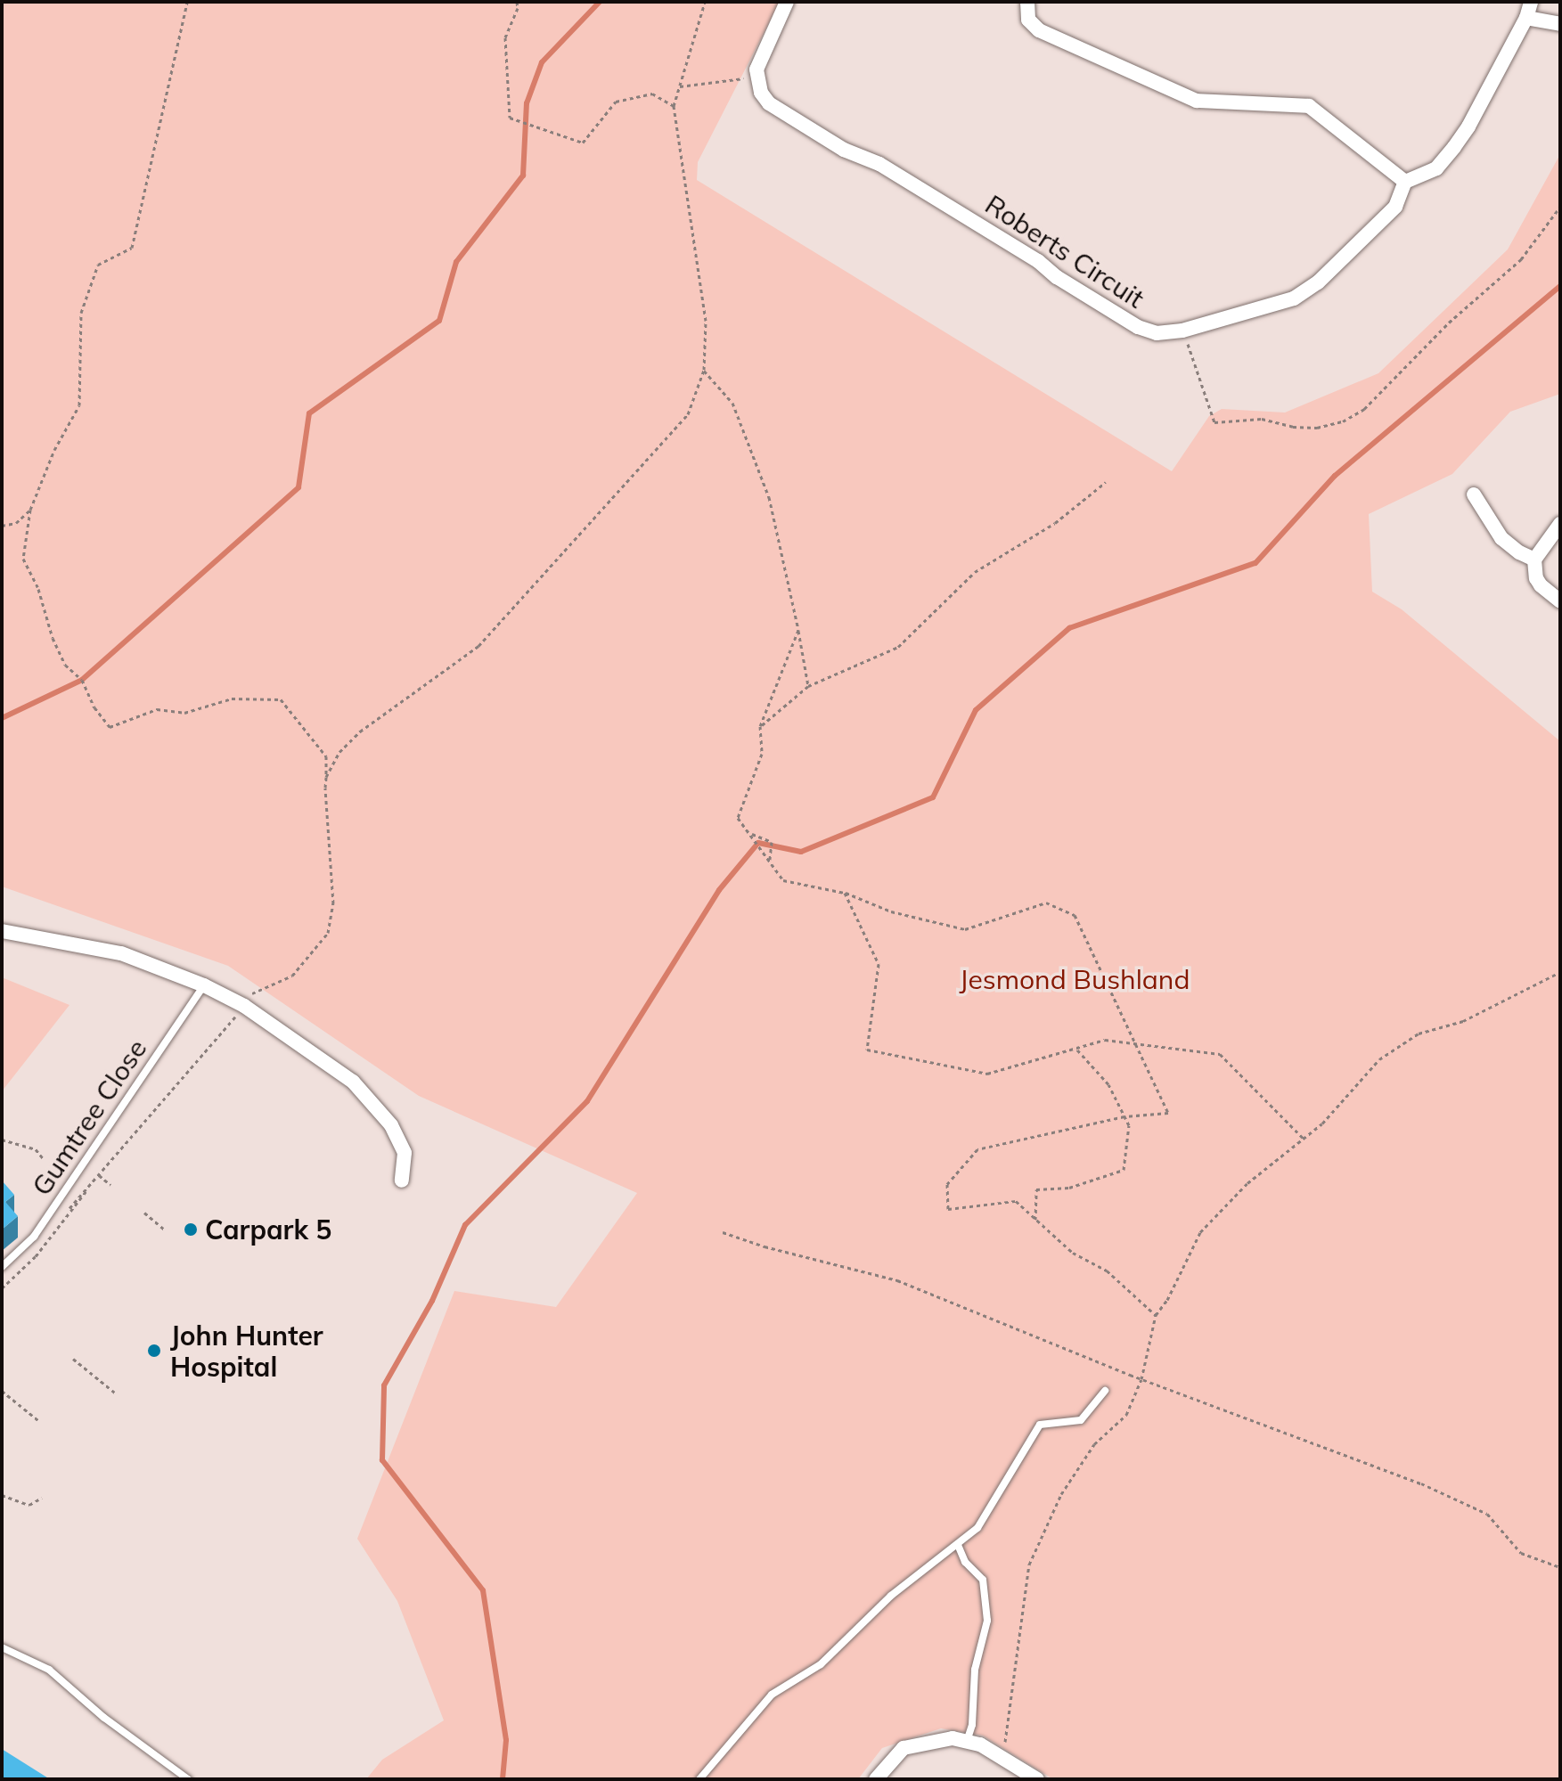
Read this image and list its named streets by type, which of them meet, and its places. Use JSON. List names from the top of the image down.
{
  "streets": {
    "street": ["Roberts Circuit"],
    "lane": ["Gumtree Close"]
  },
  "parks": ["Jesmond Bushland"],
  "places": ["Carpark 5", "John Hunter Hospital"]
}
